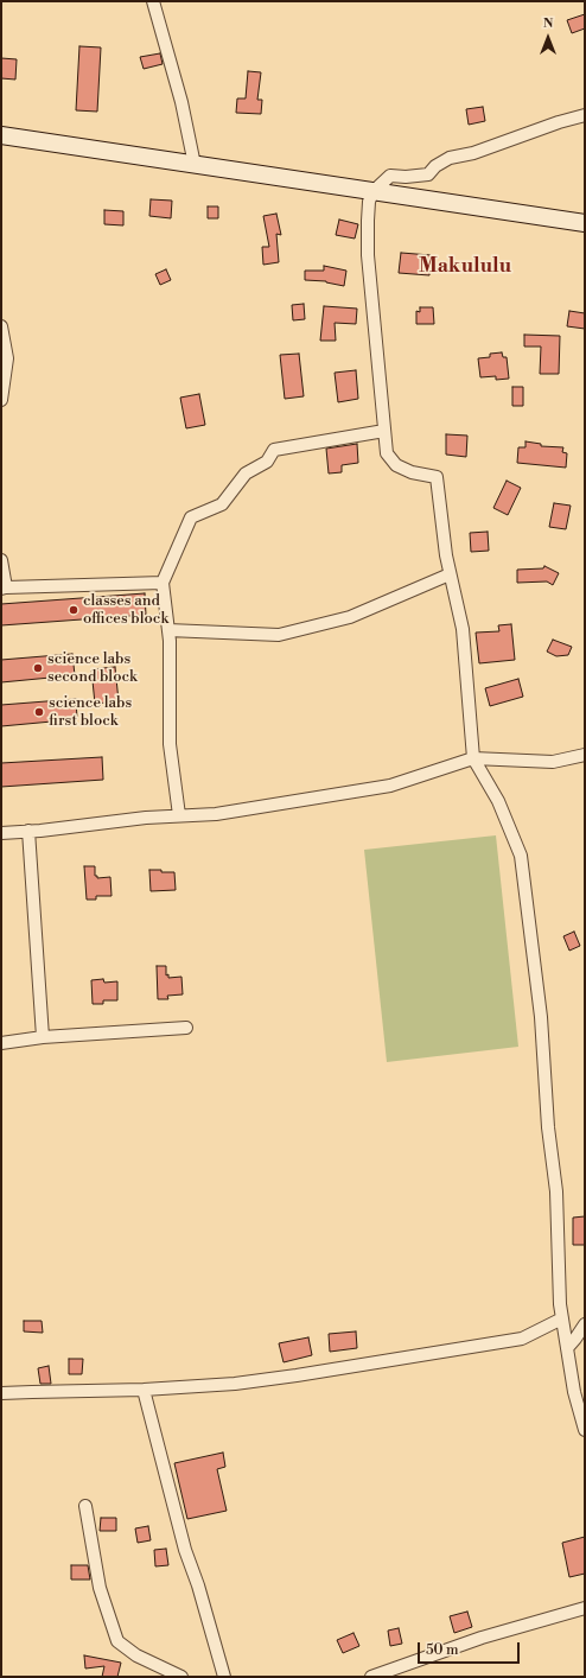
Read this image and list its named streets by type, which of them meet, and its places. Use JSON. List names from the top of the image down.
{
  "districts": ["Makululu"],
  "places": ["classes and offices block", "science labs second block", "science labs first block"],
  "scale_bar": "50 m",
  "north": "top"
}
